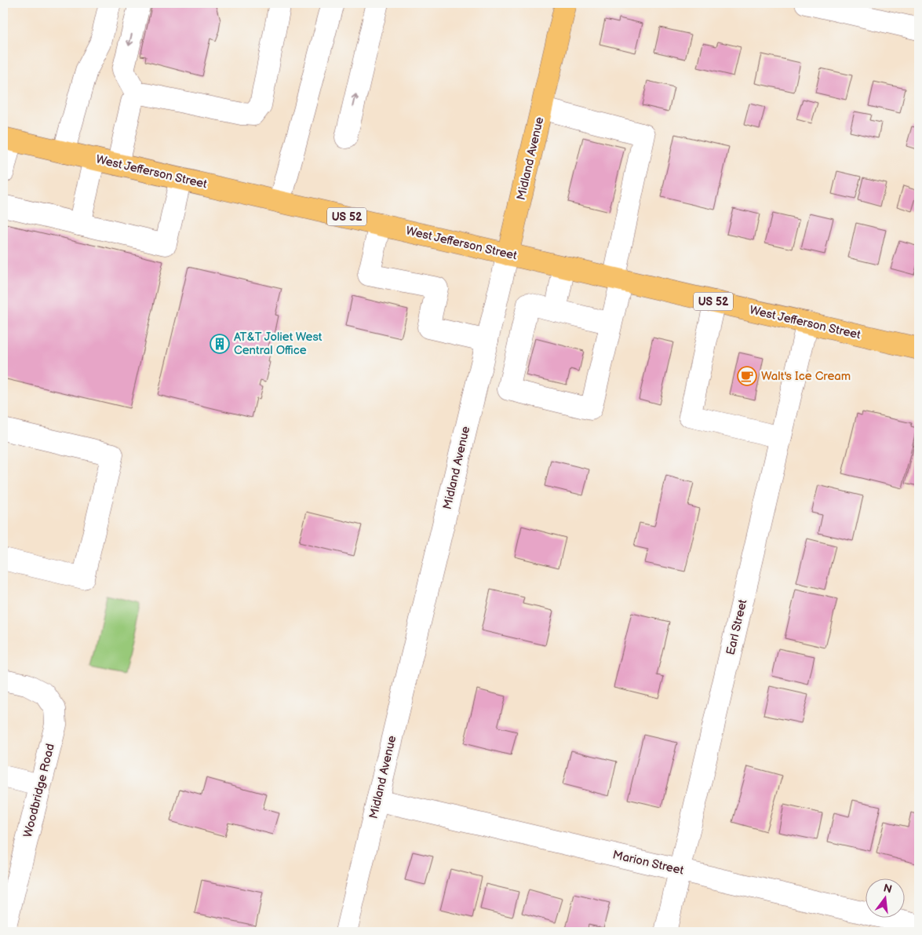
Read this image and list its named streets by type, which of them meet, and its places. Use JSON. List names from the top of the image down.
{
  "streets": {
    "main road": ["Midland Avenue", "West Jefferson Street", "US 52"],
    "street": ["Earl Street", "Woodbridge Road", "Marion Street"]
  },
  "crossings": [
    ["Midland Avenue", "West Jefferson Street"],
    ["Midland Avenue", "Marion Street"],
    ["West Jefferson Street", "Earl Street"],
    ["Earl Street", "Marion Street"]
  ],
  "places": {
    "building": ["AT&T Joliet West Central Office"],
    "cafe": ["Walt's Ice Cream"]
  },
  "north": "top"
}
